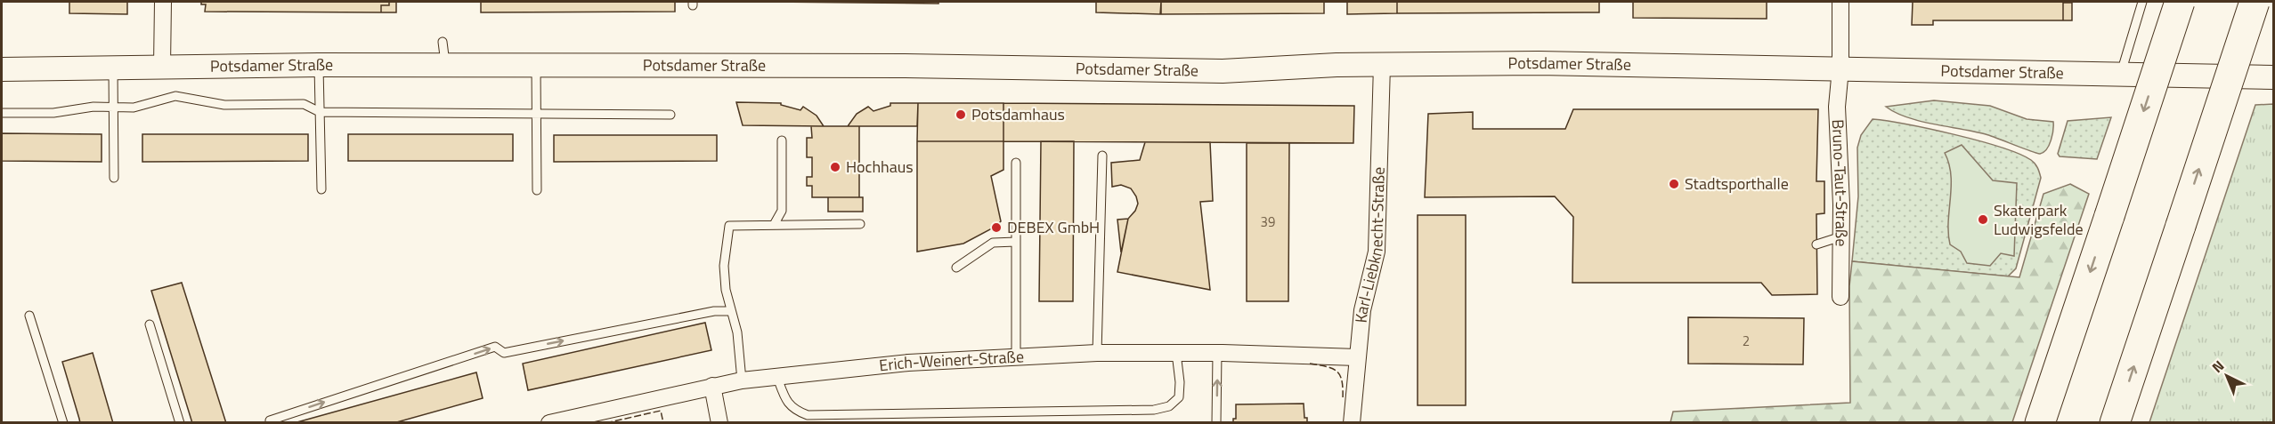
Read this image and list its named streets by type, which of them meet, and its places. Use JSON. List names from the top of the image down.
{
  "streets": {
    "main road": ["Potsdamer Straße"],
    "street": ["Bruno-Taut-Straße", "Karl-Liebknecht-Straße", "Erich-Weinert-Straße"]
  },
  "crossings": [
    ["Potsdamer Straße", "Bruno-Taut-Straße"],
    ["Potsdamer Straße", "Karl-Liebknecht-Straße"],
    ["Karl-Liebknecht-Straße", "Erich-Weinert-Straße"]
  ],
  "places": [
    "Potsdamhaus",
    "Hochhaus",
    "Stadtsporthalle",
    "Skaterpark Ludwigsfelde",
    "DEBEX GmbH"
  ],
  "house_numbers": ["39", "2"],
  "north": "top left"
}
